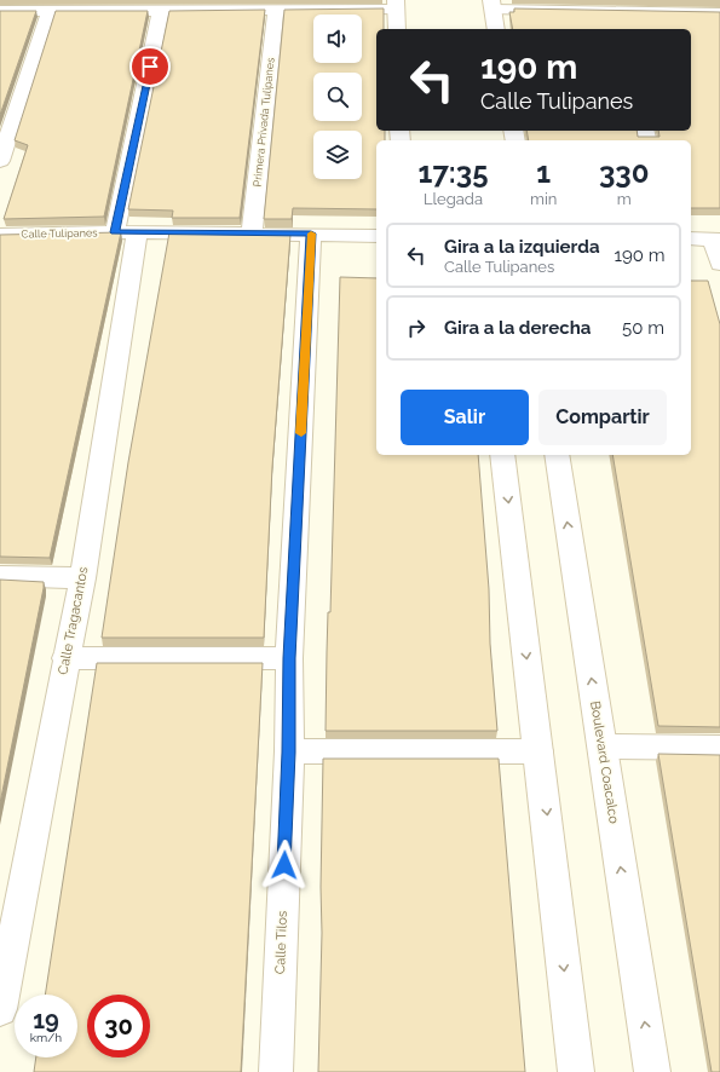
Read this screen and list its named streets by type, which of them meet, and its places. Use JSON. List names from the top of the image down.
{
  "streets": {
    "main road": ["Boulevard Coacalco"],
    "street": [
      "Primera Privada Tulipanes",
      "Calle Tulipanes",
      "Calle Tragacantos",
      "Calle Tilos"
    ]
  },
  "crossings": [
    ["Primera Privada Tulipanes", "Calle Tulipanes"],
    ["Calle Tulipanes", "Calle Tragacantos"],
    ["Calle Tulipanes", "Calle Tilos"]
  ],
  "page": {
    "turn": ["190 m", "Calle Tulipanes"],
    "eta": [
      "17:35",
      "Llegada",
      "1",
      "min",
      "330",
      "m"
    ],
    "list": [
      {
        "name": "Gira a la izquierda",
        "note": "Calle Tulipanes",
        "value": "190 m"
      },
      {
        "name": "Gira a la derecha",
        "value": "50 m"
      }
    ],
    "buttons": ["Salir", "Compartir"],
    "speed": "19 km/h",
    "limit": "30"
  }
}
